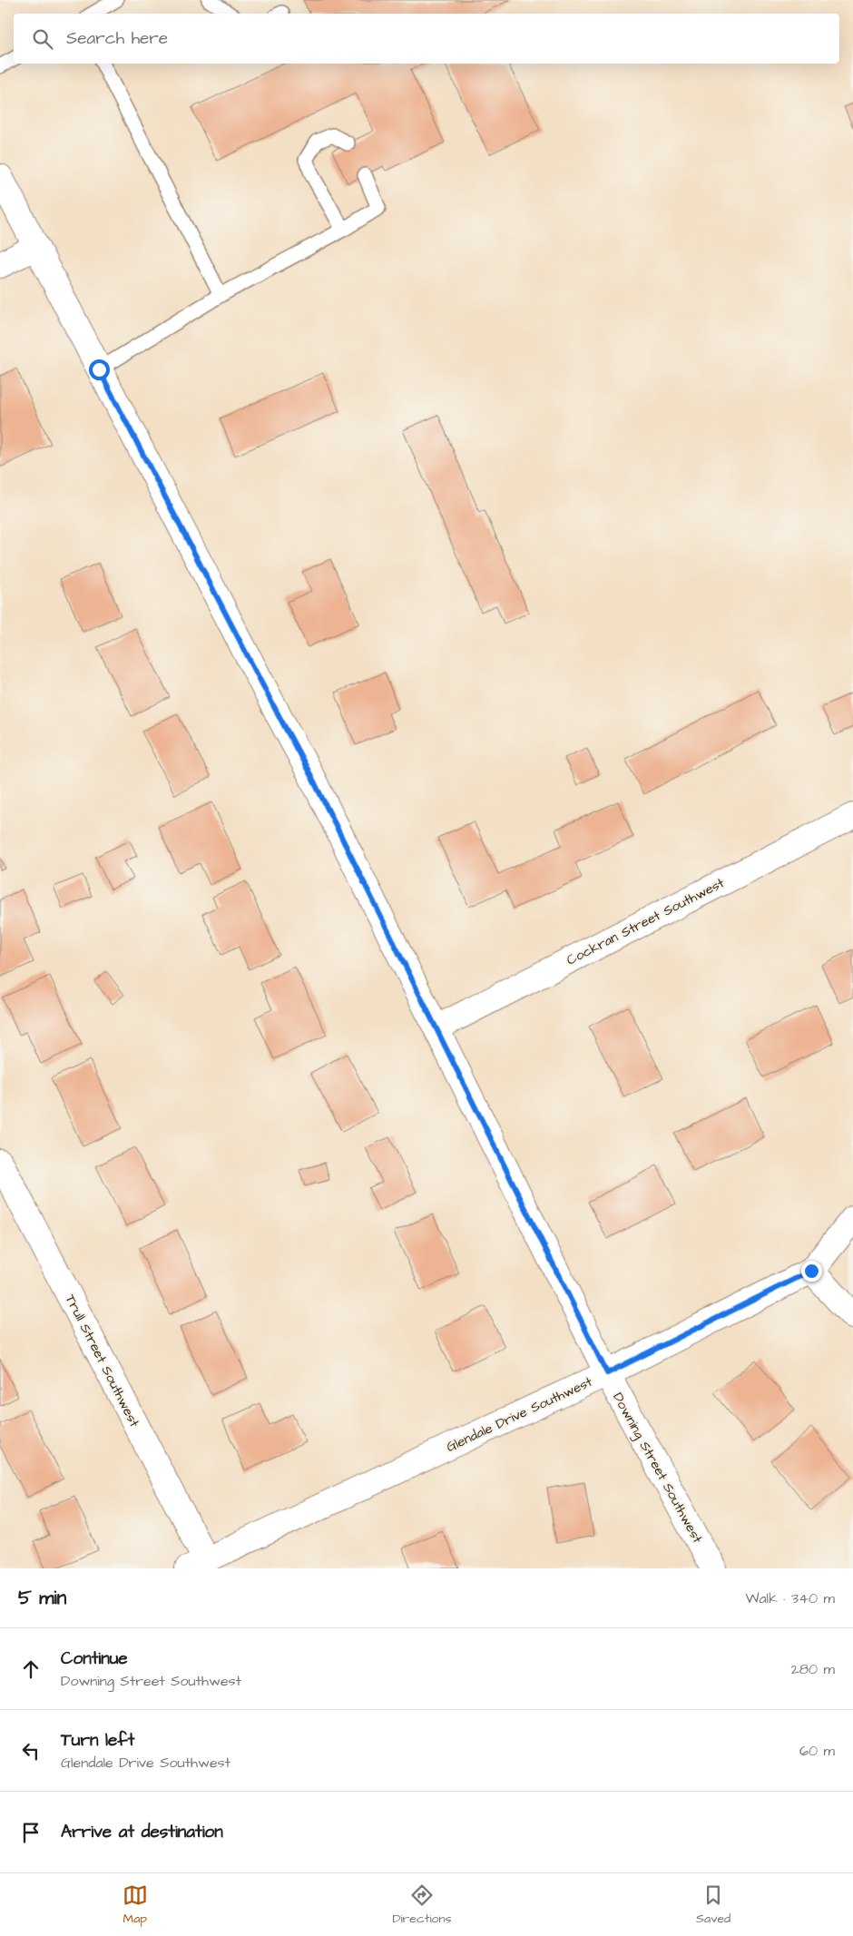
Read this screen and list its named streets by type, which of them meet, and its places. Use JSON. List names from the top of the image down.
{
  "streets": {
    "street": [
      "Cockran Street Southwest",
      "Trull Street Southwest",
      "Glendale Drive Southwest",
      "Downing Street Southwest"
    ]
  },
  "crossings": [
    ["Cockran Street Southwest", "Downing Street Southwest"],
    ["Trull Street Southwest", "Glendale Drive Southwest"],
    ["Glendale Drive Southwest", "Downing Street Southwest"]
  ],
  "page": {
    "search": "Search here",
    "heading": ["5 min", "Walk · 340 m"],
    "list": [
      ["Continue", "Downing Street Southwest", "280 m"],
      ["Turn left", "Glendale Drive Southwest", "60 m"],
      "Arrive at destination"
    ],
    "nav": ["Map", "Directions", "Saved"]
  }
}
